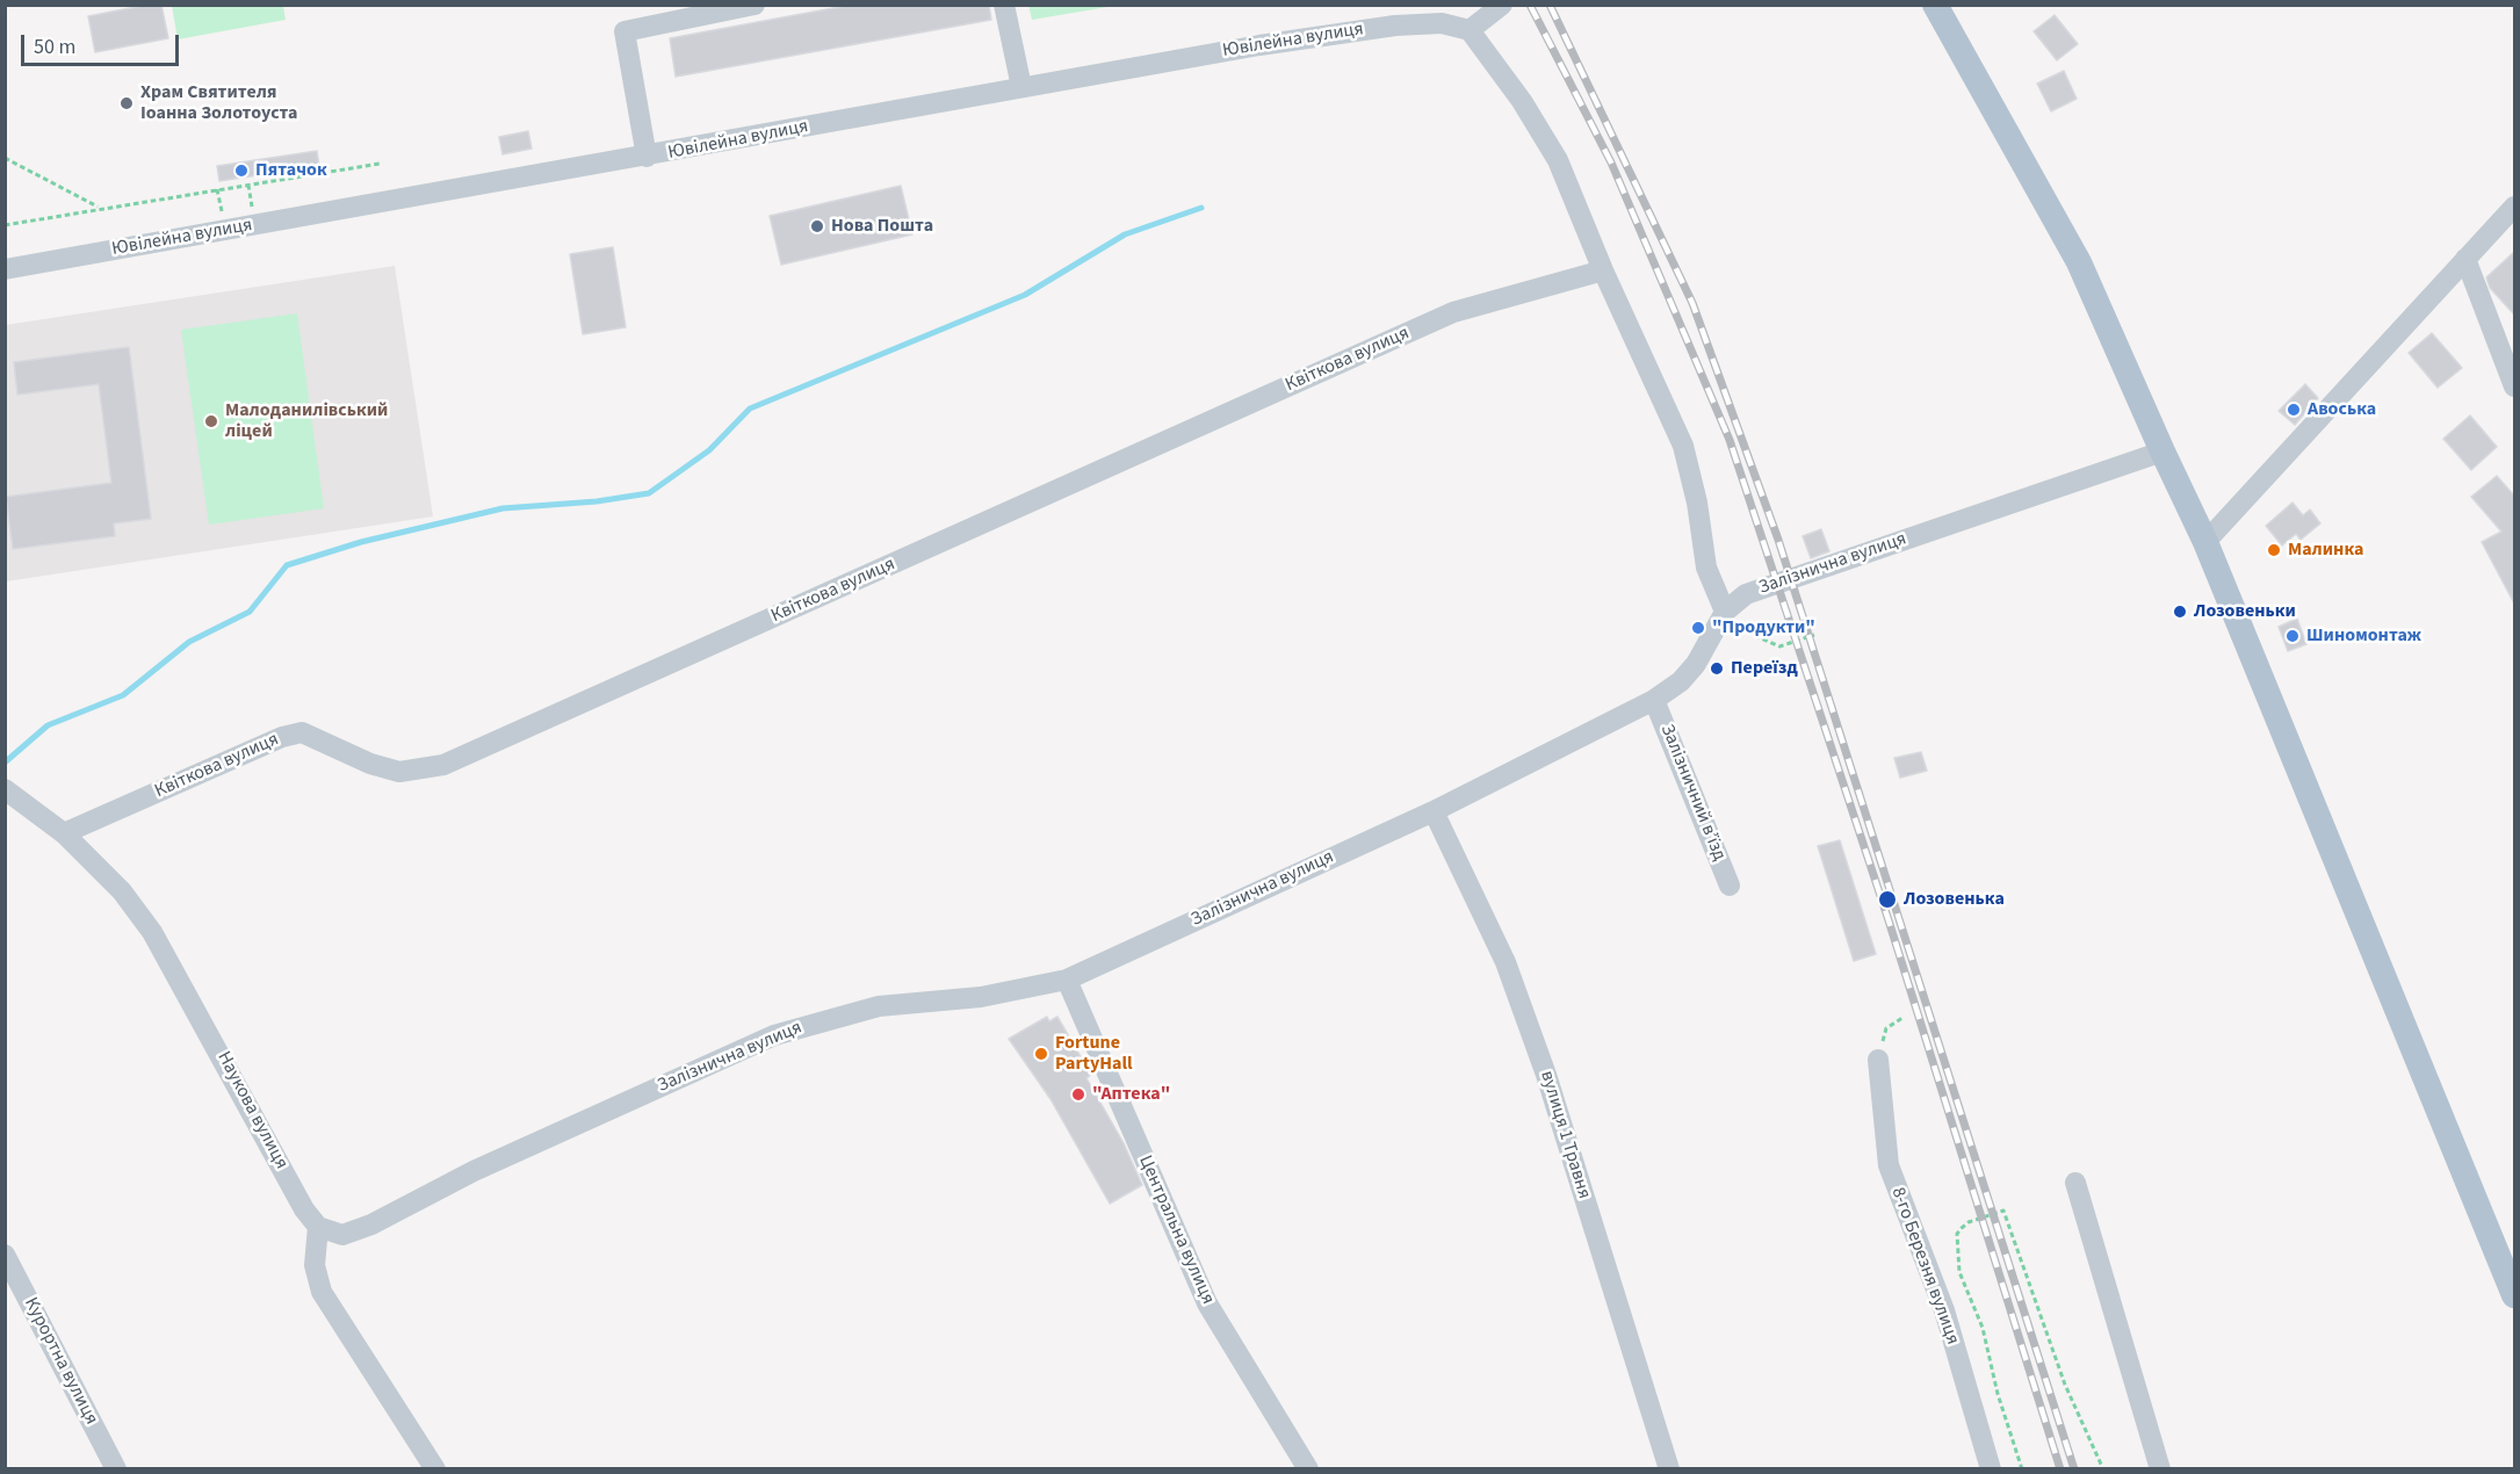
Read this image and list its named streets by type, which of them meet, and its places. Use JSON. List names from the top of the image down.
{
  "streets": {
    "street": [
      "Ювілейна вулиця",
      "Квіткова вулиця",
      "Залізнична вулиця",
      "Залізничний в’їзд",
      "Наукова вулиця",
      "вулиця 1 Травня",
      "Центральна вулиця",
      "8-го Березня вулиця",
      "Курортна вулиця"
    ]
  },
  "crossings": [
    ["Квіткова вулиця", "Наукова вулиця"],
    ["Залізнична вулиця", "Залізничний в’їзд"],
    ["Залізнична вулиця", "Наукова вулиця"],
    ["Залізнична вулиця", "вулиця 1 Травня"],
    ["Залізнична вулиця", "Центральна вулиця"]
  ],
  "places": [
    "Храм Святителя Іоанна Золотоуста",
    "Пятачок",
    "Нова Пошта",
    "Авоська",
    "Малоданилівський ліцей",
    "Малинка",
    "Лозовеньки",
    "\"Продукти\"",
    "Шиномонтаж",
    "Переїзд",
    "Лозовенька",
    "Fortune PartyHall",
    "\"Аптека\""
  ],
  "scale_bar": "50 m"
}
